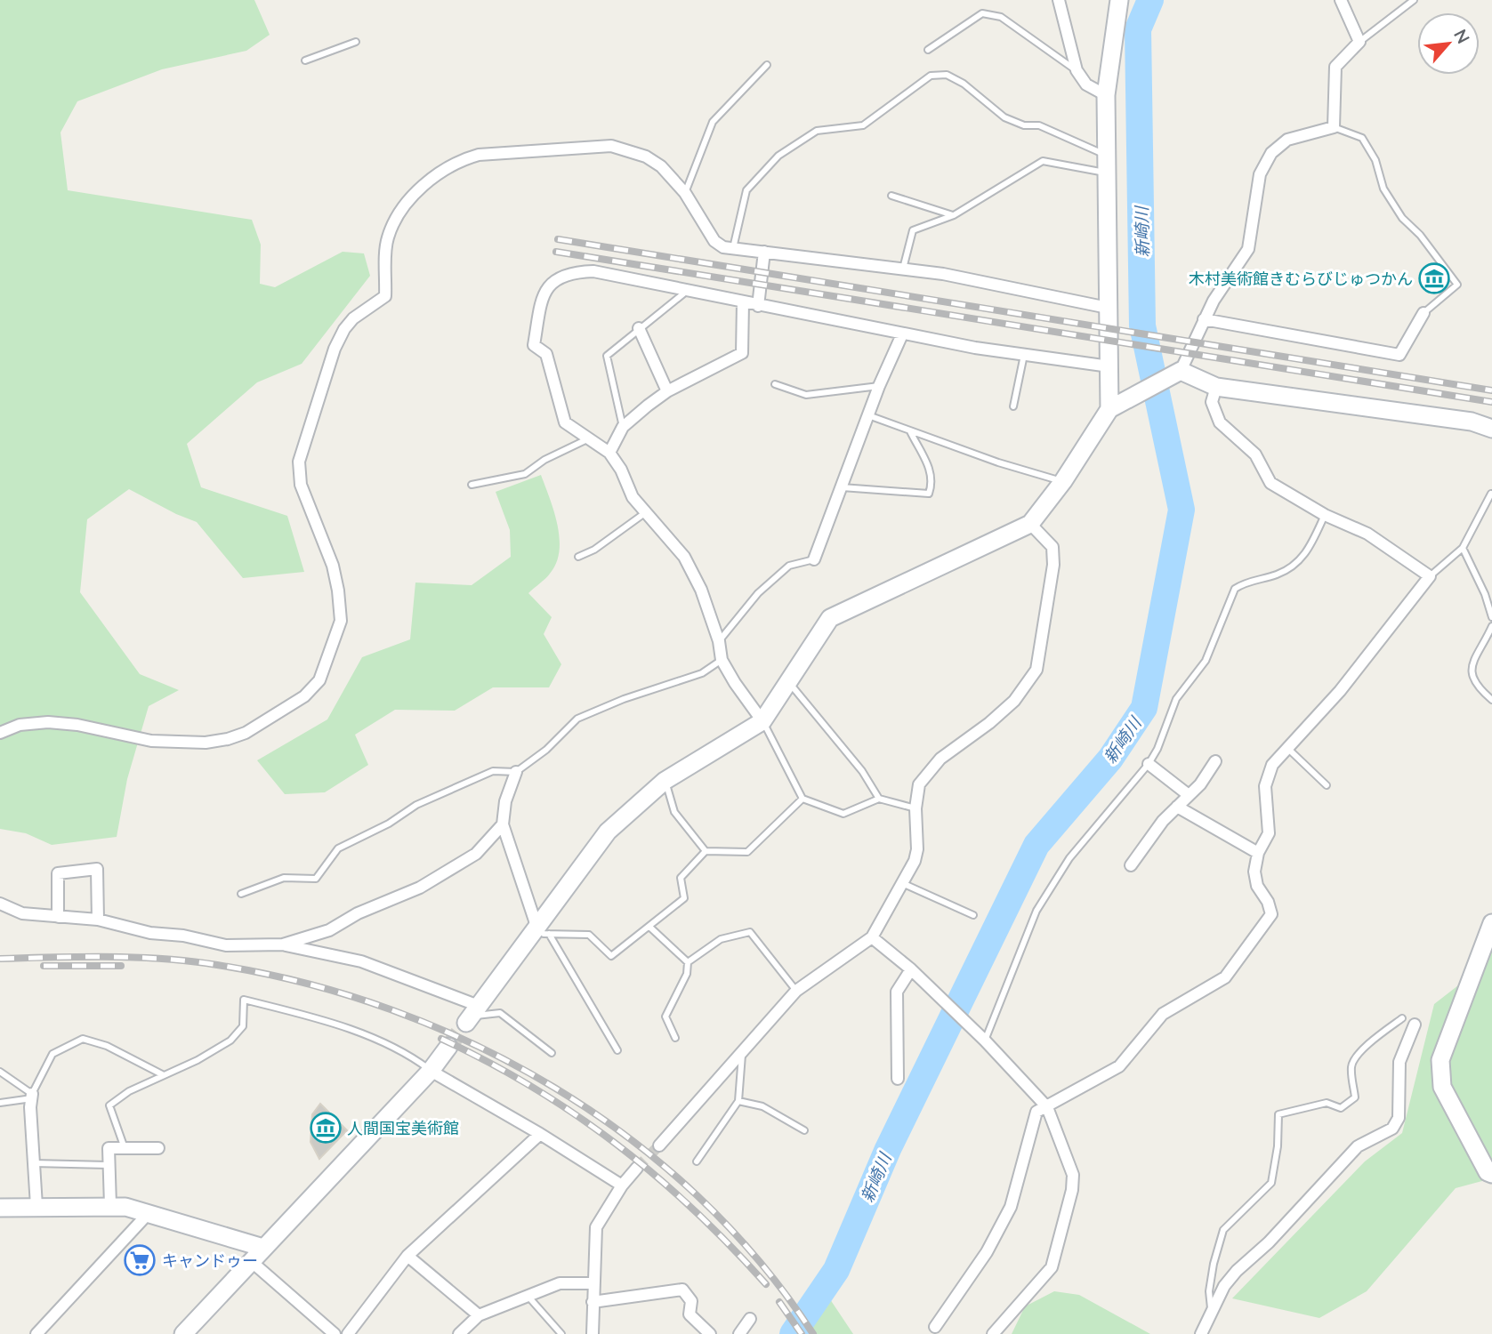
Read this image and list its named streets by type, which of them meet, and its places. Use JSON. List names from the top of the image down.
{
  "water": ["新崎川"],
  "places": {
    "museum": ["木村美術館きむらびじゅつかん", "人間国宝美術館"],
    "supermarket": ["キャンドゥー"]
  },
  "north": "top right"
}
